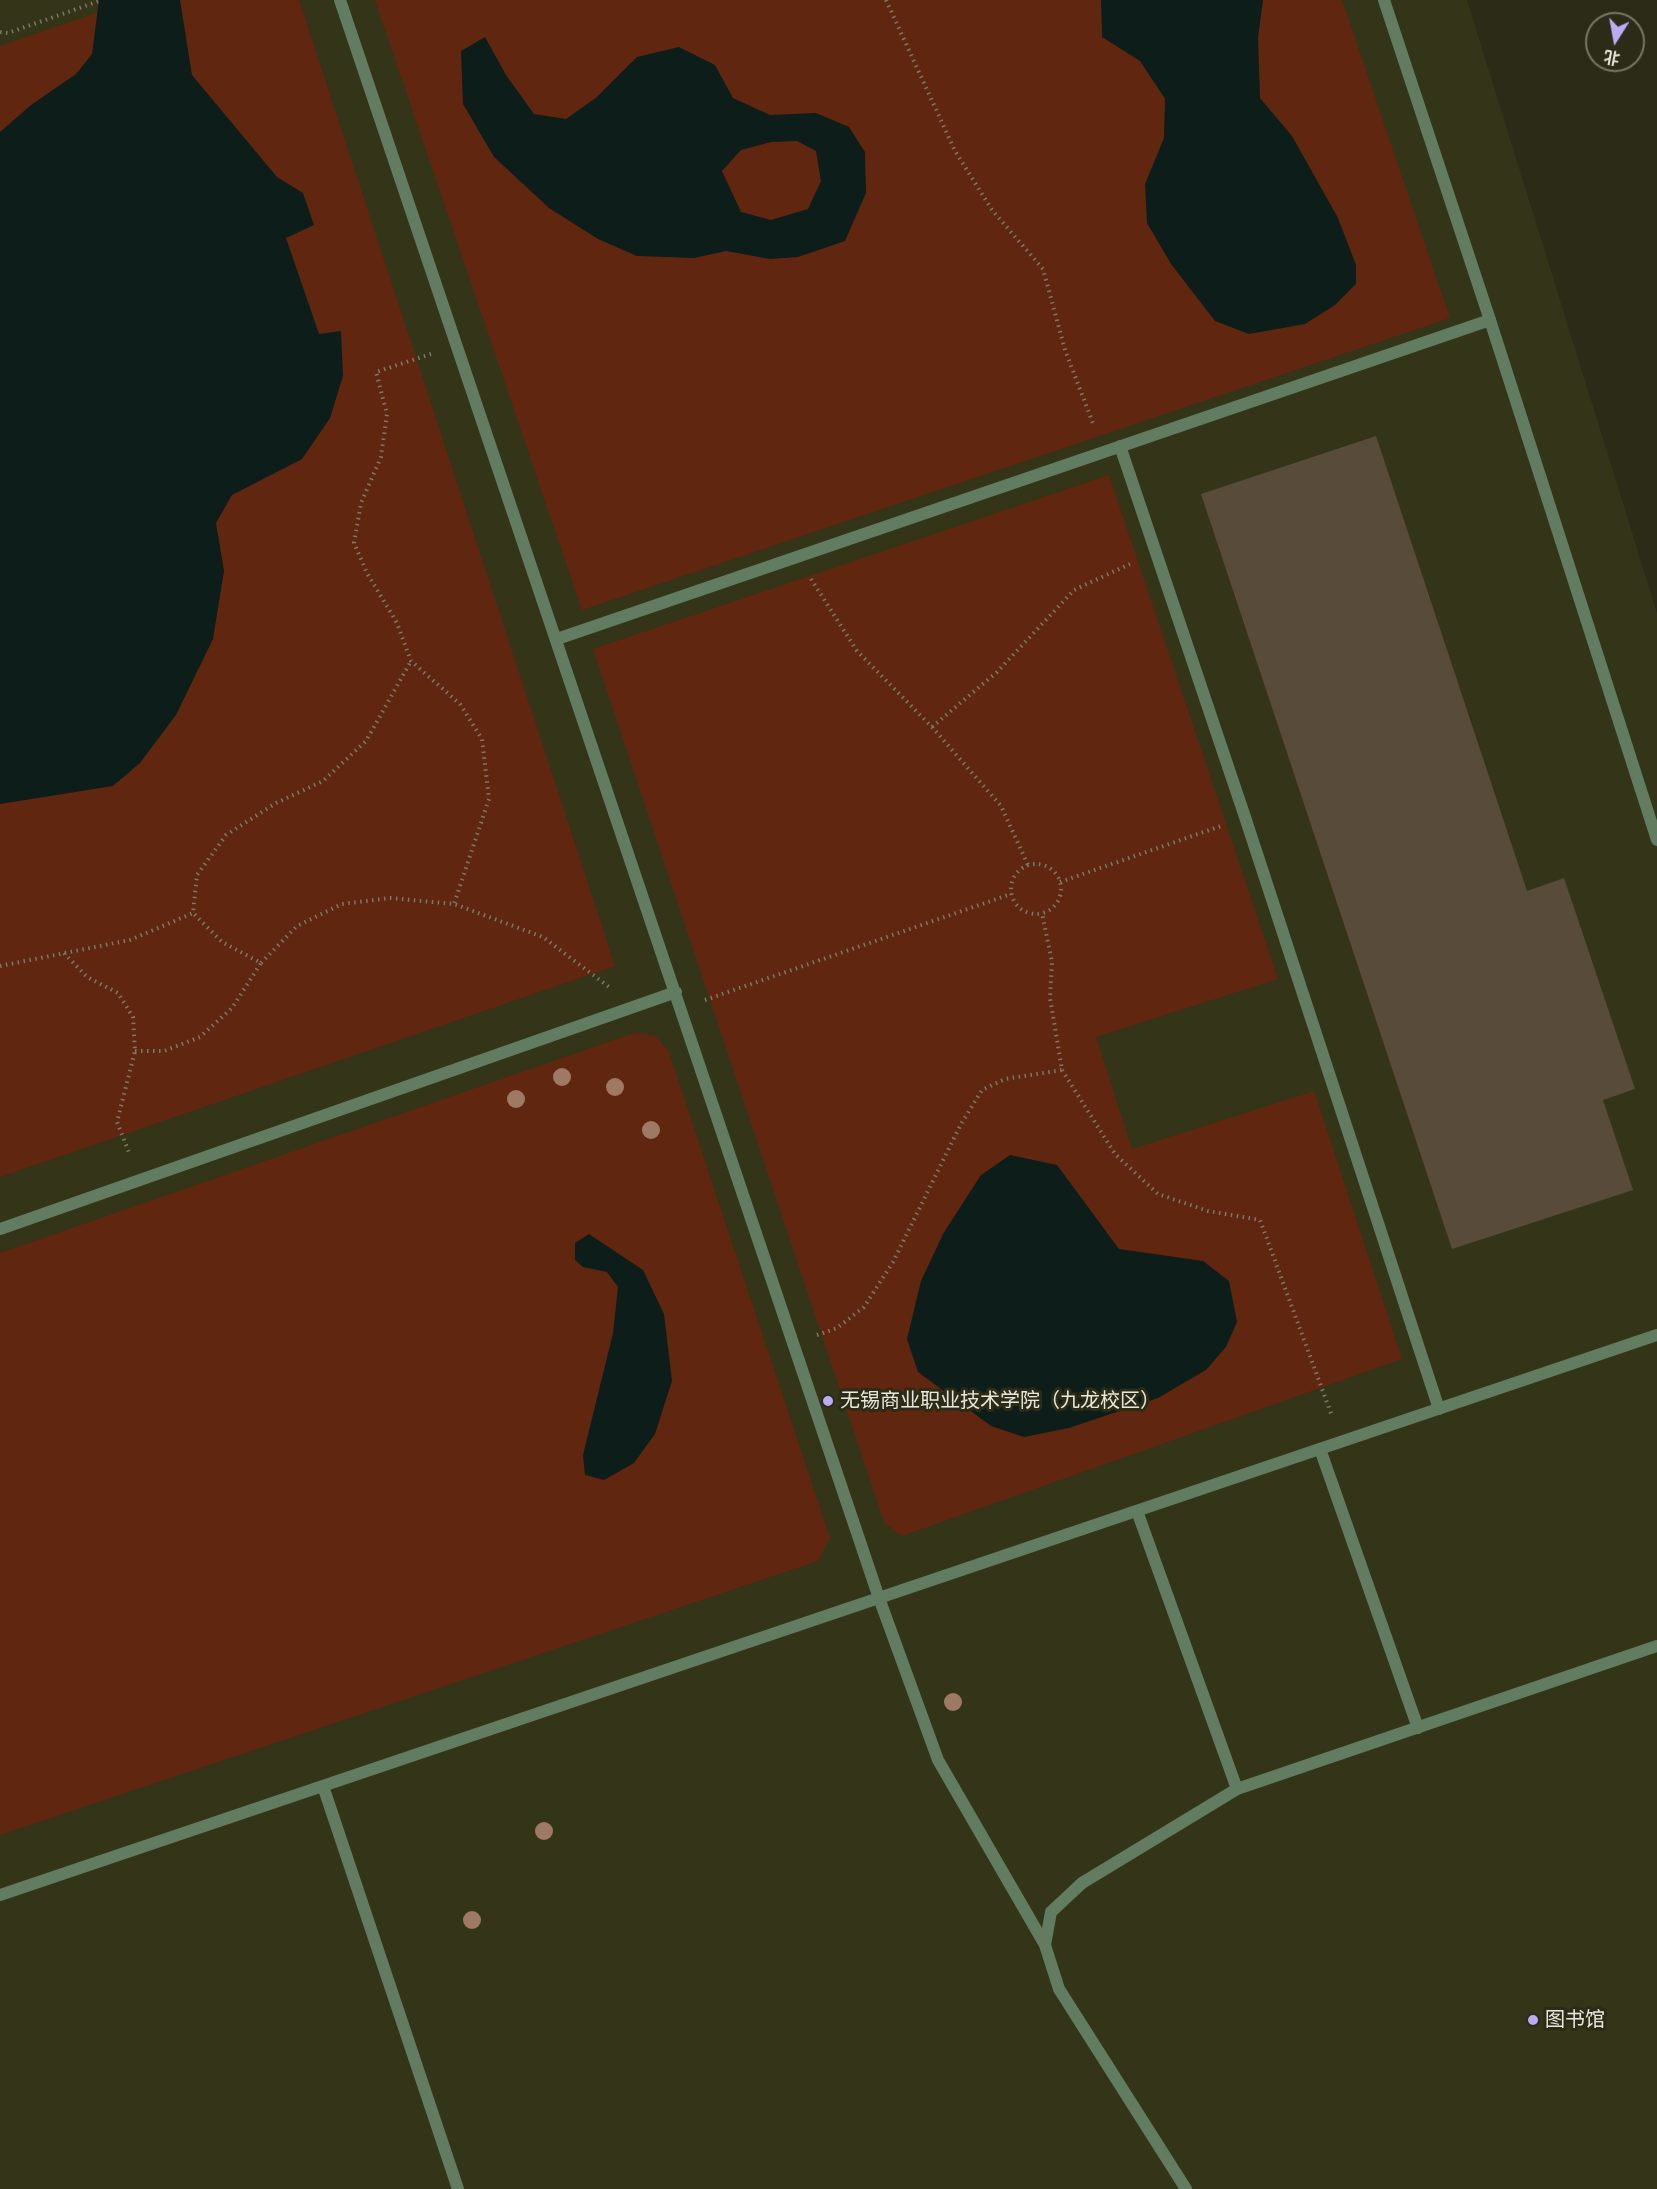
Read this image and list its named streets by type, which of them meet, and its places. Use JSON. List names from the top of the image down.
{
  "places": ["无锡商业职业技术学院（九龙校区）", "图书馆"],
  "north": "bottom"
}
